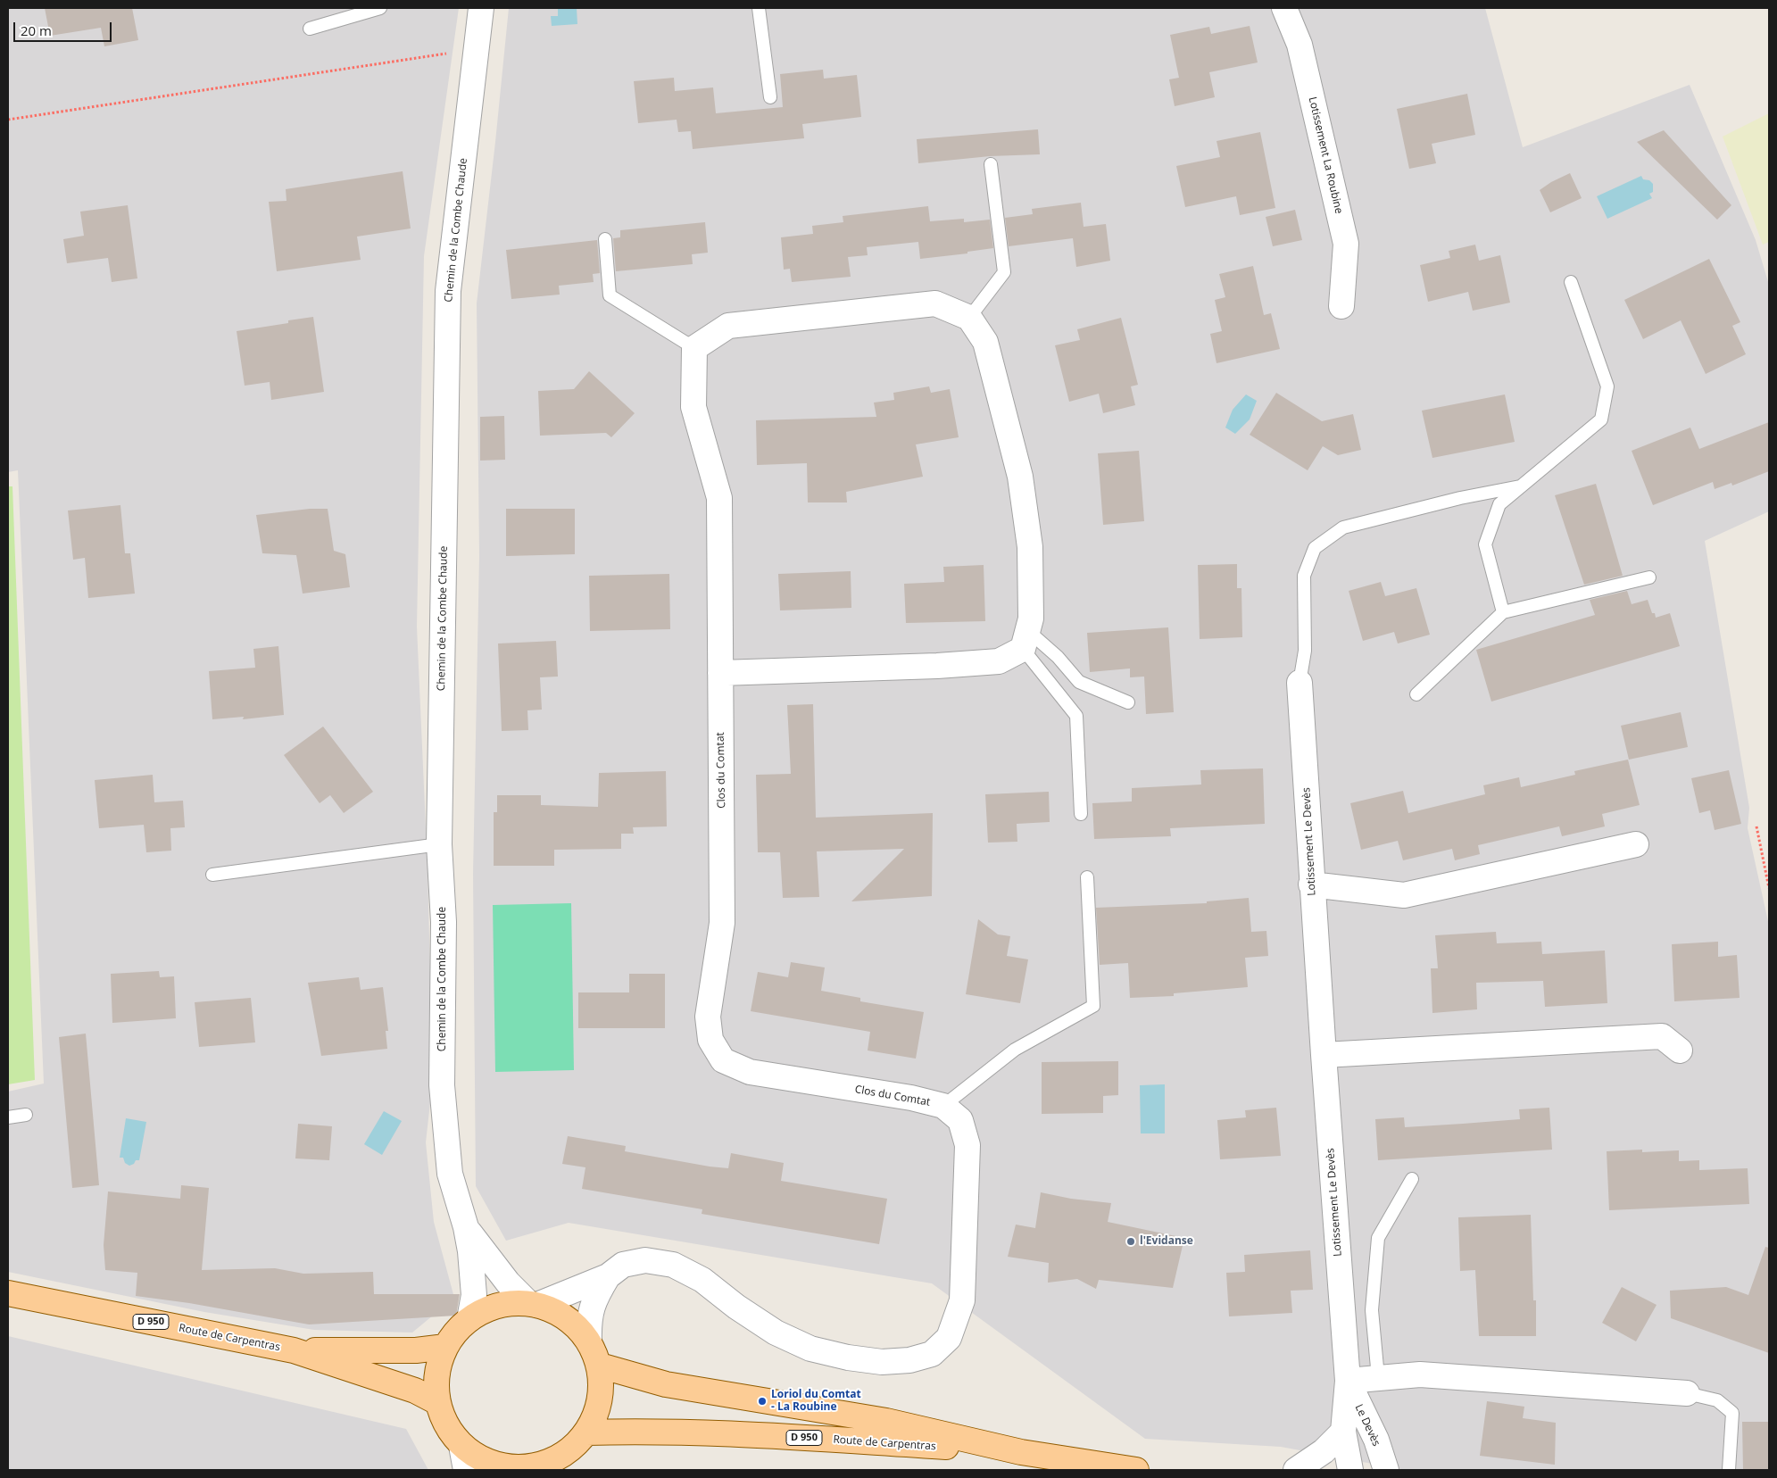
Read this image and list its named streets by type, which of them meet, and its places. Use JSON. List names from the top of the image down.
{
  "streets": {
    "main road": ["D 950", "Route de Carpentras"],
    "street": [
      "Lotissement La Roubine",
      "Chemin de la Combe Chaude",
      "Clos du Comtat",
      "Lotissement Le Devès",
      "Le Devès"
    ]
  },
  "crossings": [
    ["Chemin de la Combe Chaude", "Clos du Comtat"],
    ["Lotissement Le Devès", "Le Devès"],
    ["D 950", "Route de Carpentras"]
  ],
  "places": ["l'Evidanse", "Loriol du Comtat - La Roubine"],
  "scale_bar": "20 m"
}
